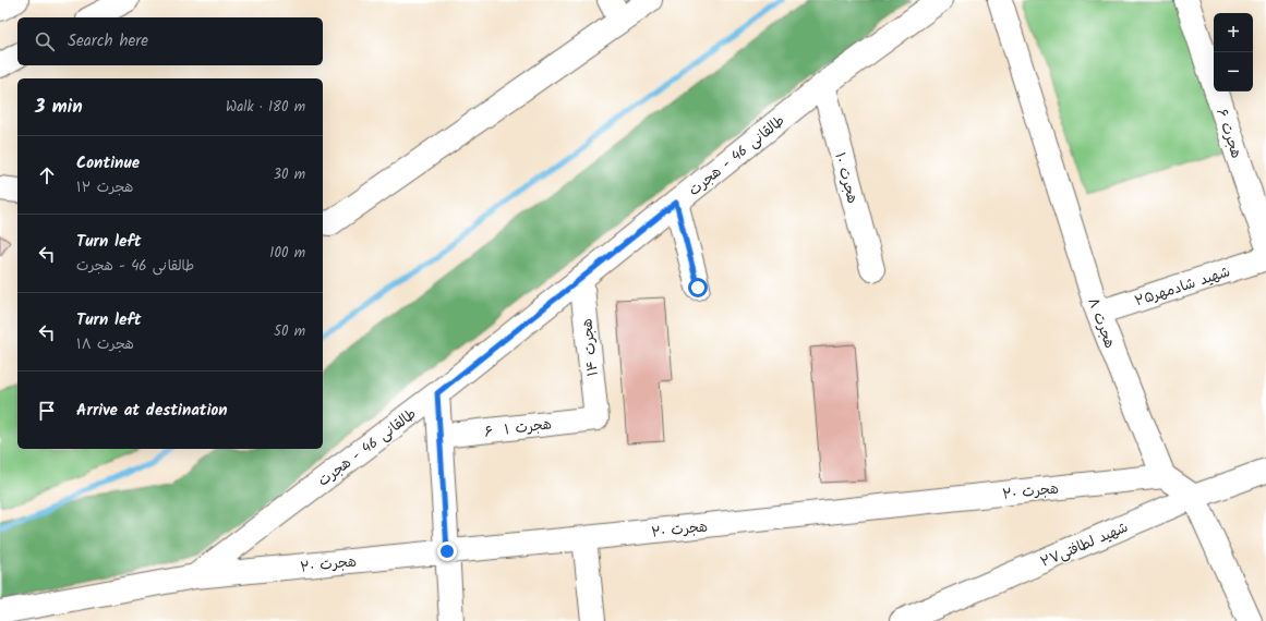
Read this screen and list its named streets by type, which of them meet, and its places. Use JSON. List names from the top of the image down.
{
  "streets": {
    "street": [
      "هجرت ۶",
      "طالقانی 46 - هجرت",
      "هجرت ۱۰",
      "شهید شادمهر۲۵",
      "هجرت ۸",
      "هجرت ۱۴",
      "هجرت ۱ ‍ ۶",
      "هجرت ۲۰",
      "شهید لطافتی۲۷"
    ]
  },
  "crossings": [
    ["طالقانی 46 - هجرت", "هجرت ۱۰"],
    ["طالقانی 46 - هجرت", "هجرت ۱۴"],
    ["طالقانی 46 - هجرت", "هجرت ۲۰"],
    ["شهید شادمهر۲۵", "هجرت ۸"],
    ["هجرت ۸", "هجرت ۲۰"],
    ["هجرت ۱۴", "هجرت ۱ ‍ ۶"]
  ],
  "page": {
    "map_buttons": ["+", "−"],
    "search": "Search here",
    "heading": ["3 min", "Walk · 180 m"],
    "list": [
      ["Continue", "هجرت ۱۲", "30 m"],
      ["Turn left", "طالقانی 46 - هجرت", "100 m"],
      ["Turn left", "هجرت ۱۸", "50 m"],
      "Arrive at destination"
    ]
  }
}
